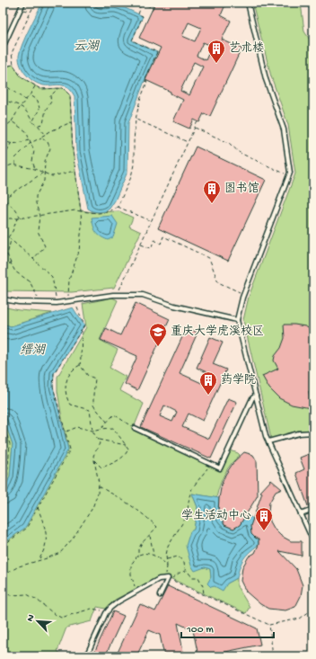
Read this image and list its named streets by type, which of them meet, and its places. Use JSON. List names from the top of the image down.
{
  "water": ["云湖", "缙湖"],
  "places": {
    "building": [
      "艺术楼",
      "图书馆",
      "药学院",
      "学生活动中心"
    ],
    "school or university": ["重庆大学虎溪校区"]
  },
  "scale_bar": "100 m",
  "north": "top left"
}
